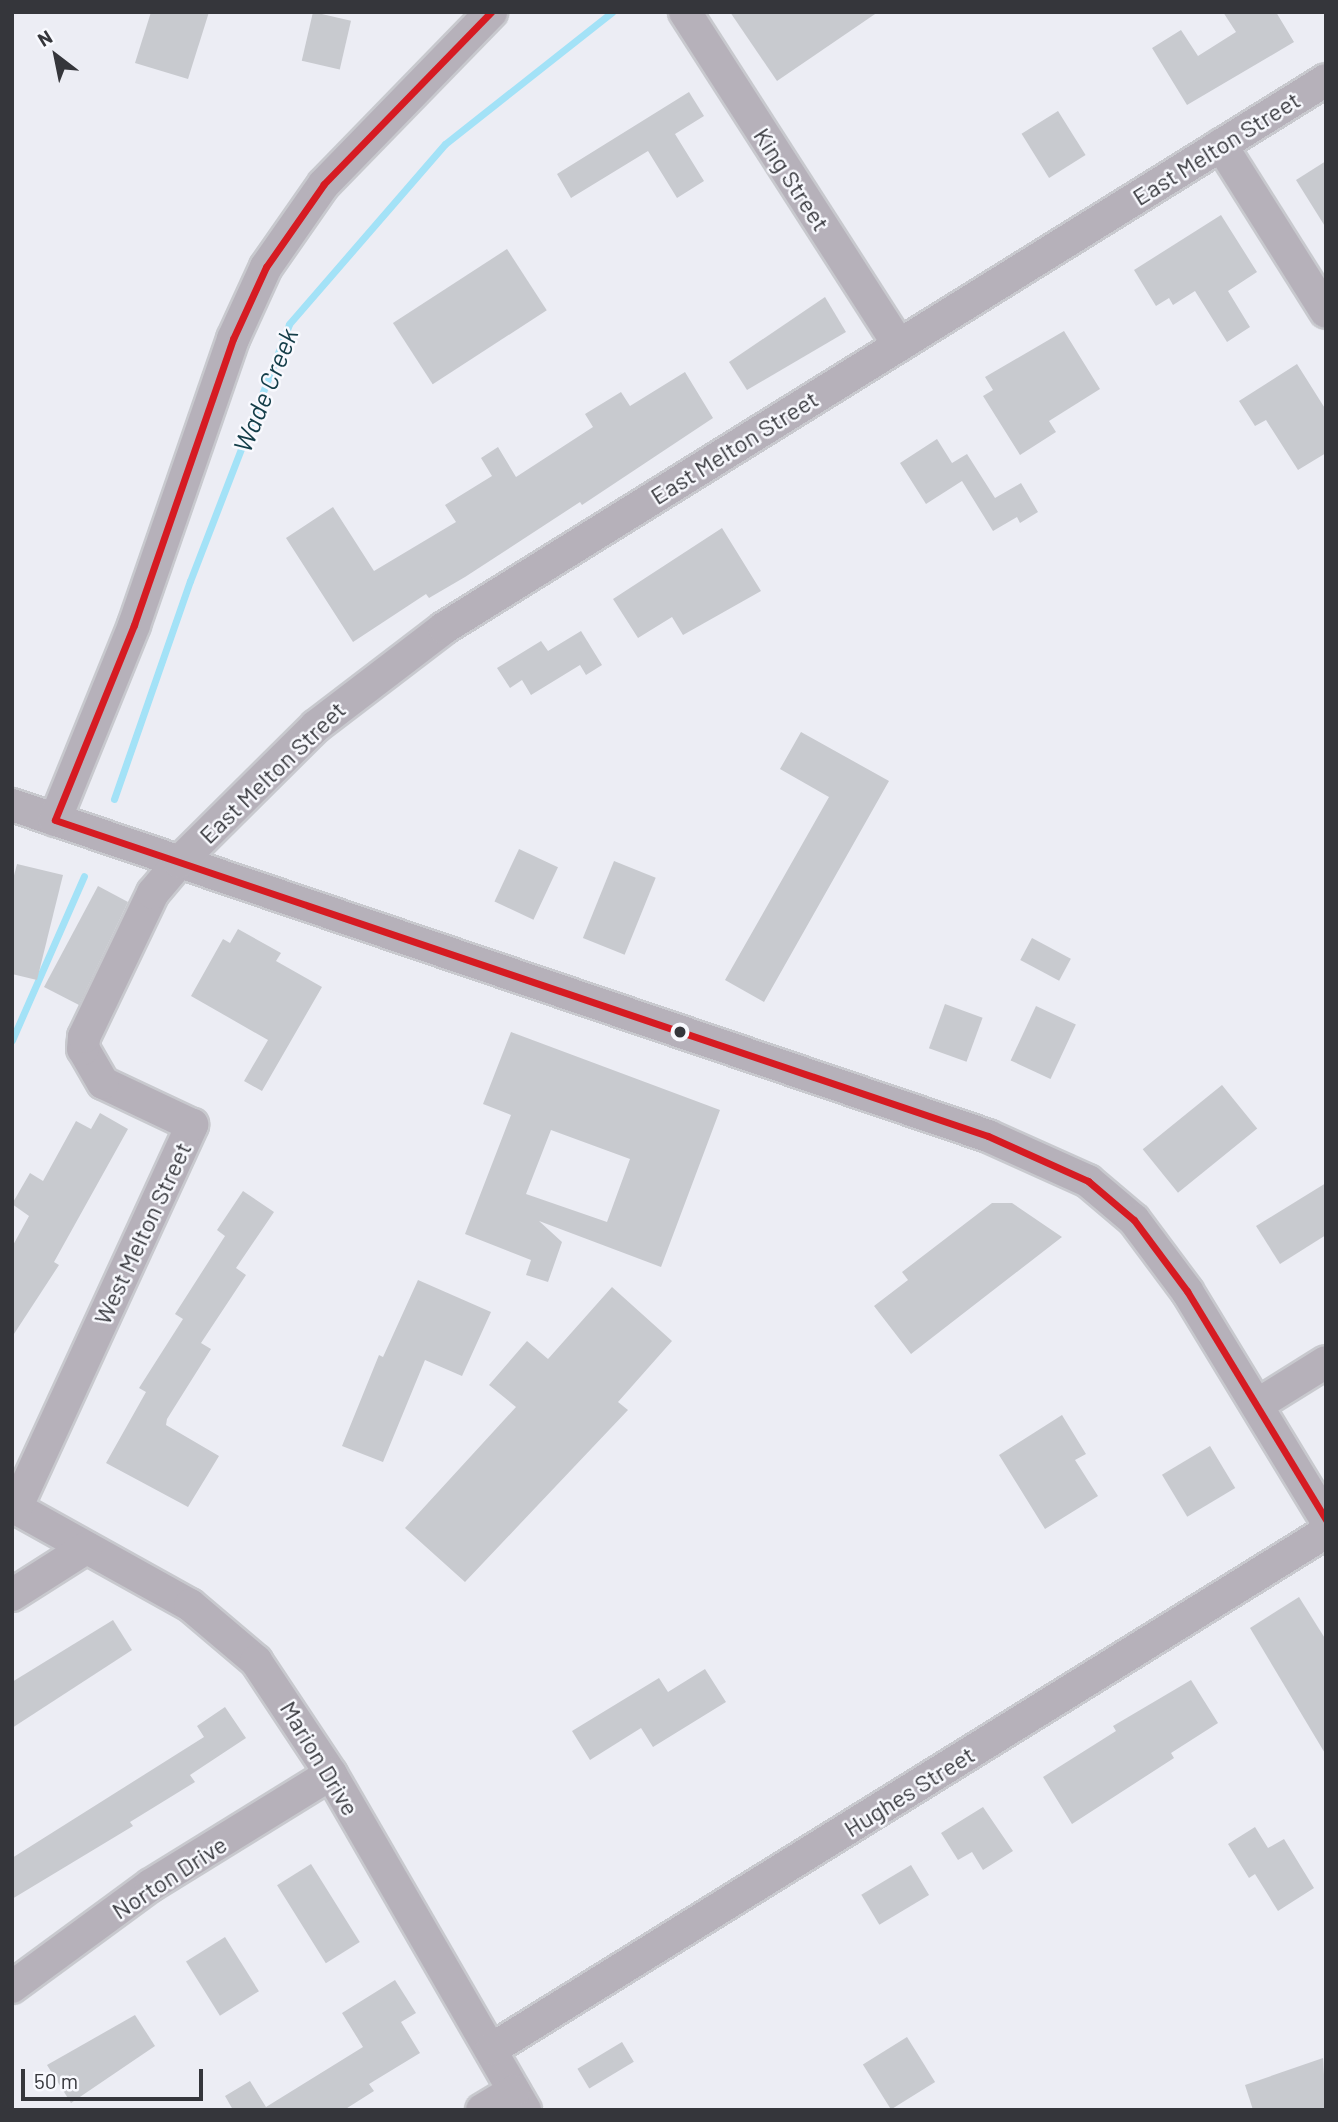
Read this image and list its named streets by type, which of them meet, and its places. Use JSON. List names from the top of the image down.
{
  "streets": {
    "street": [
      "East Melton Street",
      "King Street",
      "West Melton Street",
      "Marion Drive",
      "Hughes Street",
      "Norton Drive"
    ]
  },
  "crossings": [
    ["East Melton Street", "King Street"],
    ["East Melton Street", "West Melton Street"],
    ["West Melton Street", "Marion Drive"],
    ["Marion Drive", "Hughes Street"],
    ["Marion Drive", "Norton Drive"]
  ],
  "water": ["Wade Creek"],
  "scale_bar": "50 m",
  "north": "top left"
}
